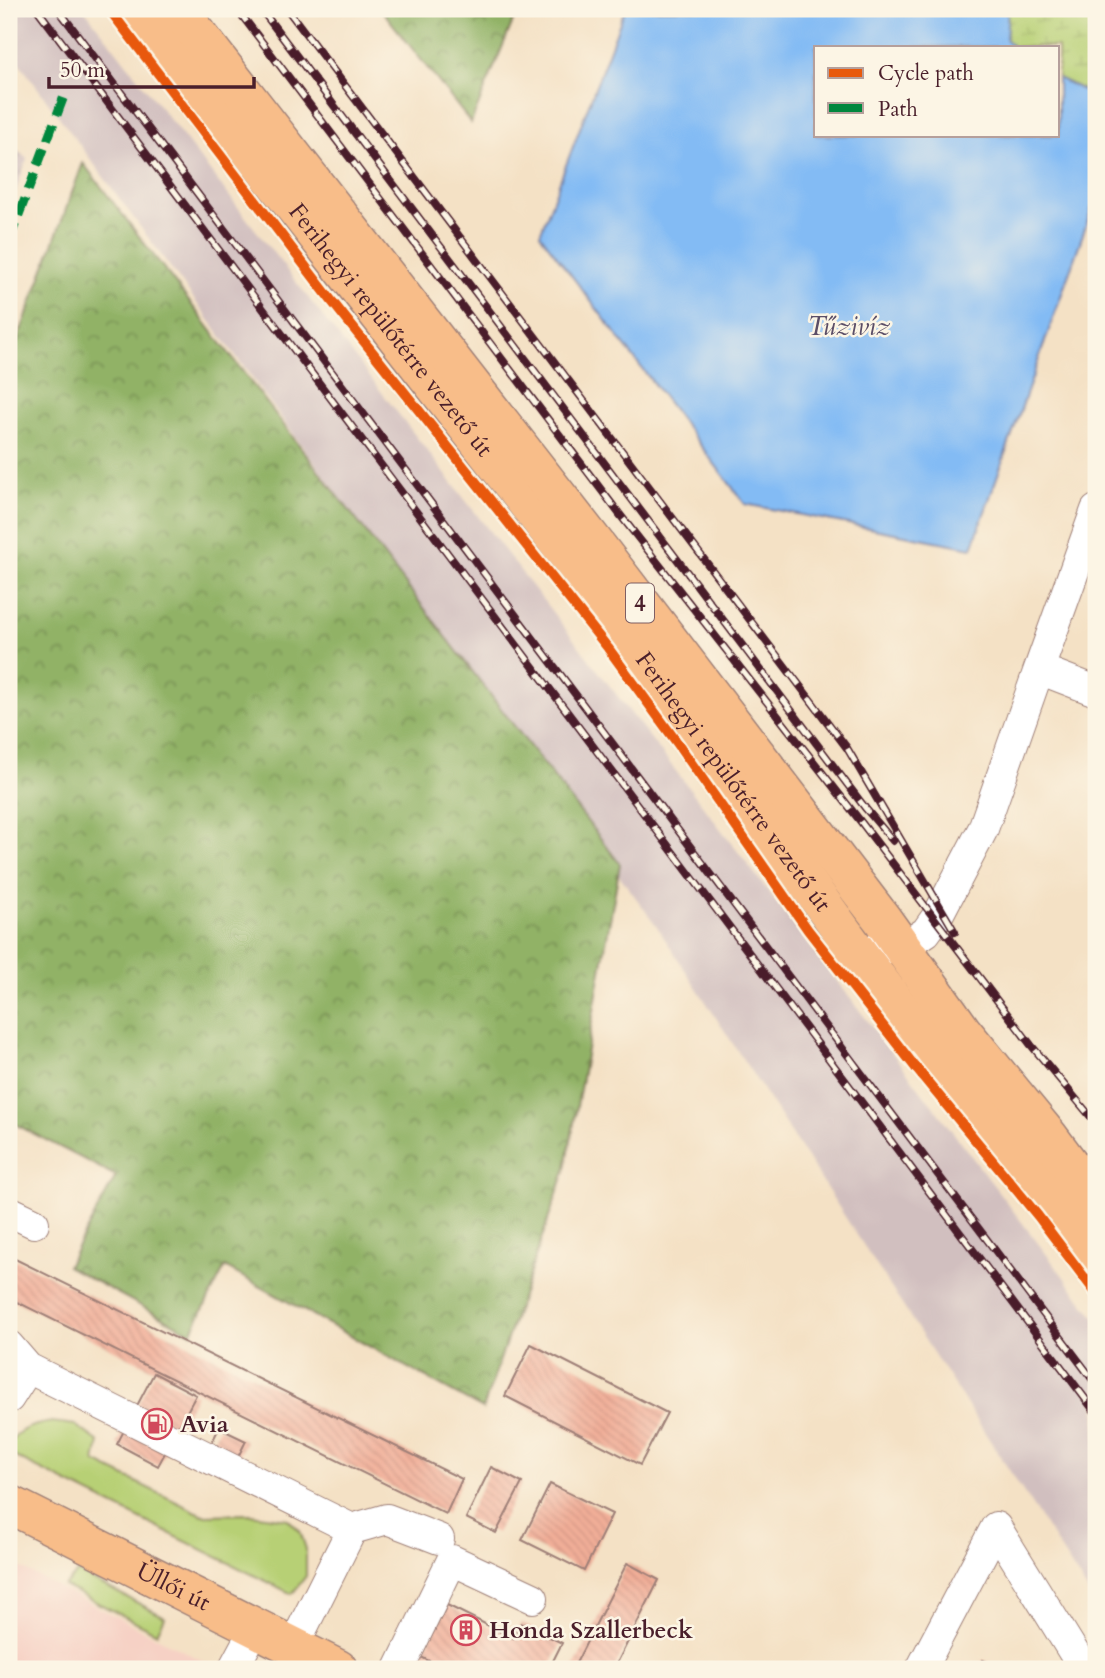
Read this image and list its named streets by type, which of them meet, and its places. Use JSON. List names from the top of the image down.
{
  "streets": {
    "main road": ["Ferihegyi repülőtérre vezető út", "4", "Üllői út"]
  },
  "water": ["Tűzivíz"],
  "places": {
    "fuel station": ["Avia"],
    "building": ["Honda Szallerbeck"]
  },
  "legend": ["Cycle path", "Path"],
  "scale_bar": "50 m"
}
